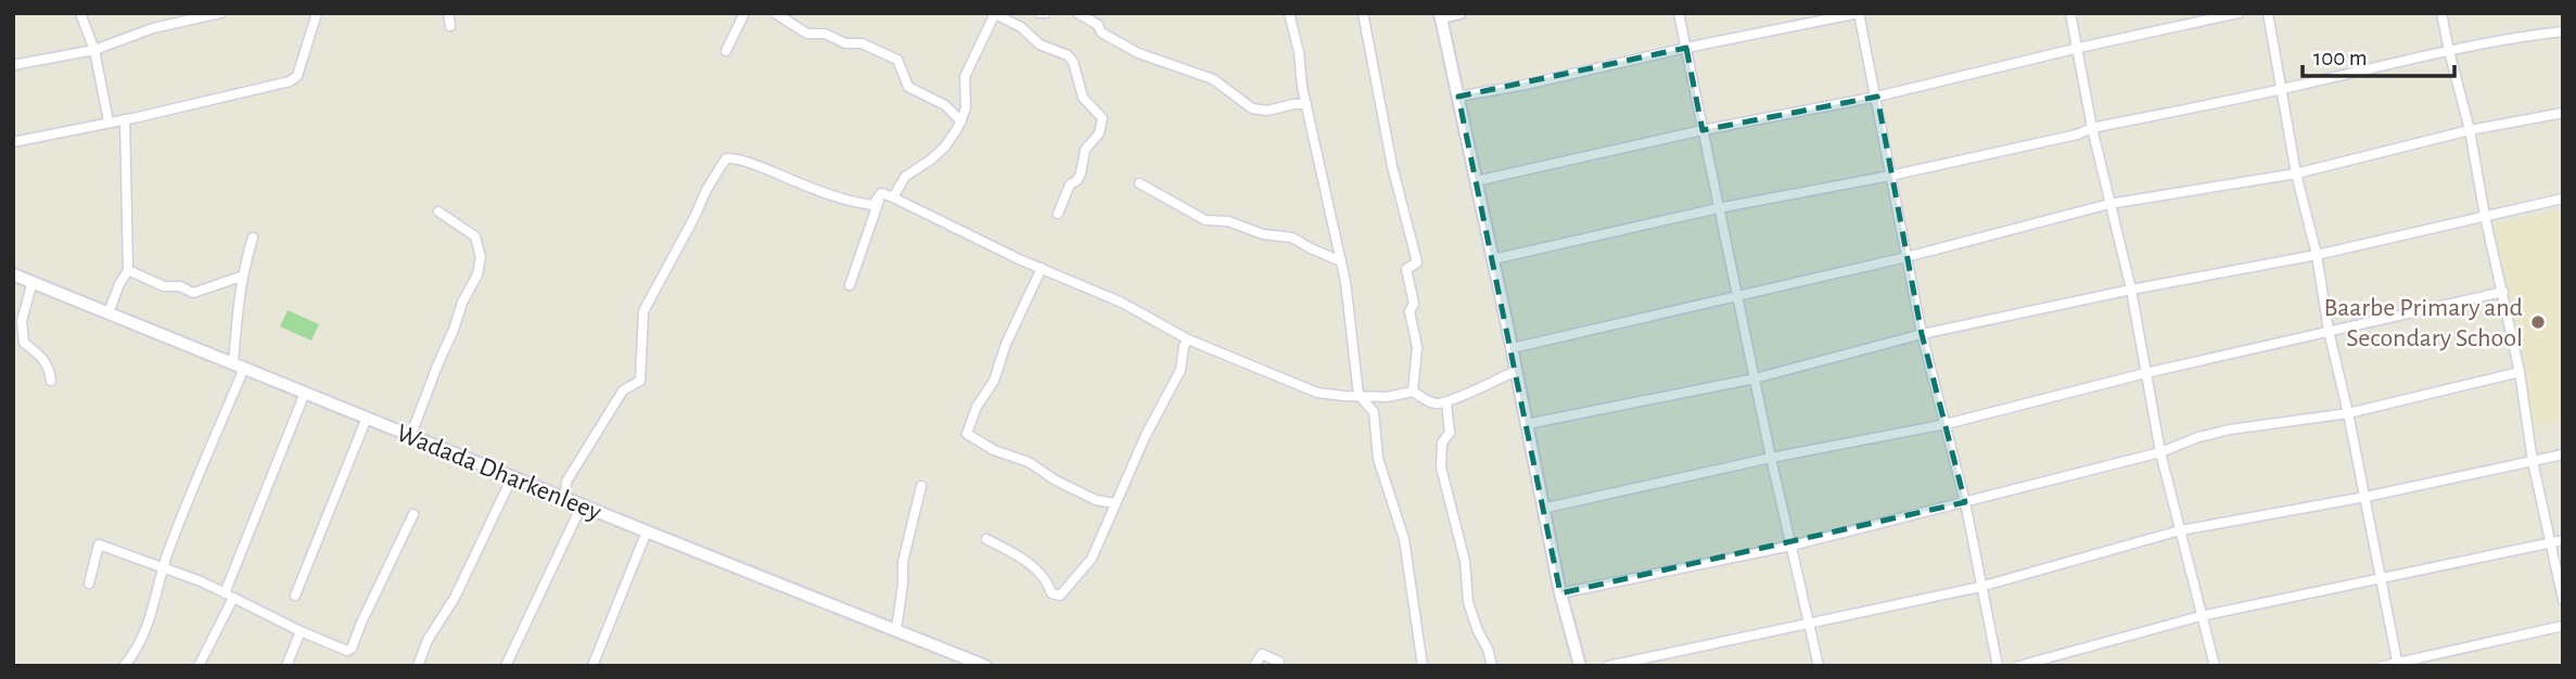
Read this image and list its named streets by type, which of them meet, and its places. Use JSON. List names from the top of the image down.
{
  "streets": {
    "main road": ["Wadada Dharkenleey"]
  },
  "places": ["Baarbe Primary and Secondary School"],
  "scale_bar": "100 m"
}
